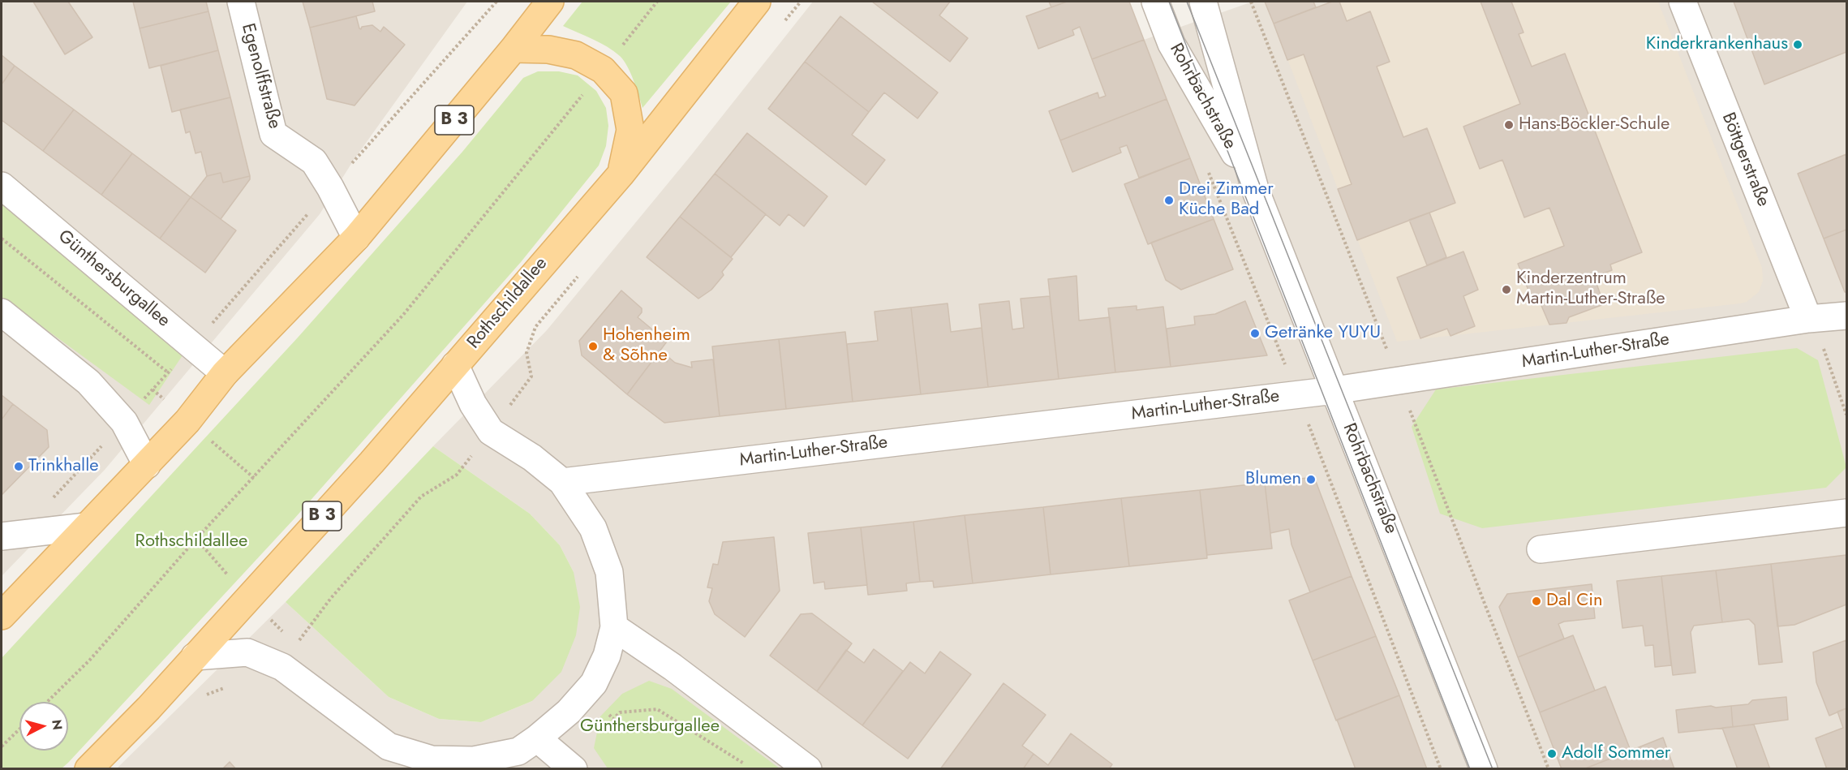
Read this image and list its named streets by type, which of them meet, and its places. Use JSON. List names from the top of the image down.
{
  "streets": {
    "main road": ["B 3", "Rothschildallee"],
    "street": [
      "Egenolffstraße",
      "Rohrbachstraße",
      "Böttgerstraße",
      "Günthersburgallee",
      "Martin-Luther-Straße"
    ]
  },
  "crossings": [
    ["Egenolffstraße", "B 3"],
    ["Rohrbachstraße", "Martin-Luther-Straße"],
    ["B 3", "Günthersburgallee"],
    ["Böttgerstraße", "Martin-Luther-Straße"]
  ],
  "parks": ["Rothschildallee", "Günthersburgallee"],
  "places": [
    "Kinderkrankenhaus",
    "Hans-Böckler-Schule",
    "Drei Zimmer Küche Bad",
    "Kinderzentrum Martin-Luther-Straße",
    "Getränke YUYU",
    "Hohenheim & Sõhne",
    "Trinkhalle",
    "Blumen",
    "Dal Cin",
    "Adolf Sommer"
  ],
  "north": "right"
}
